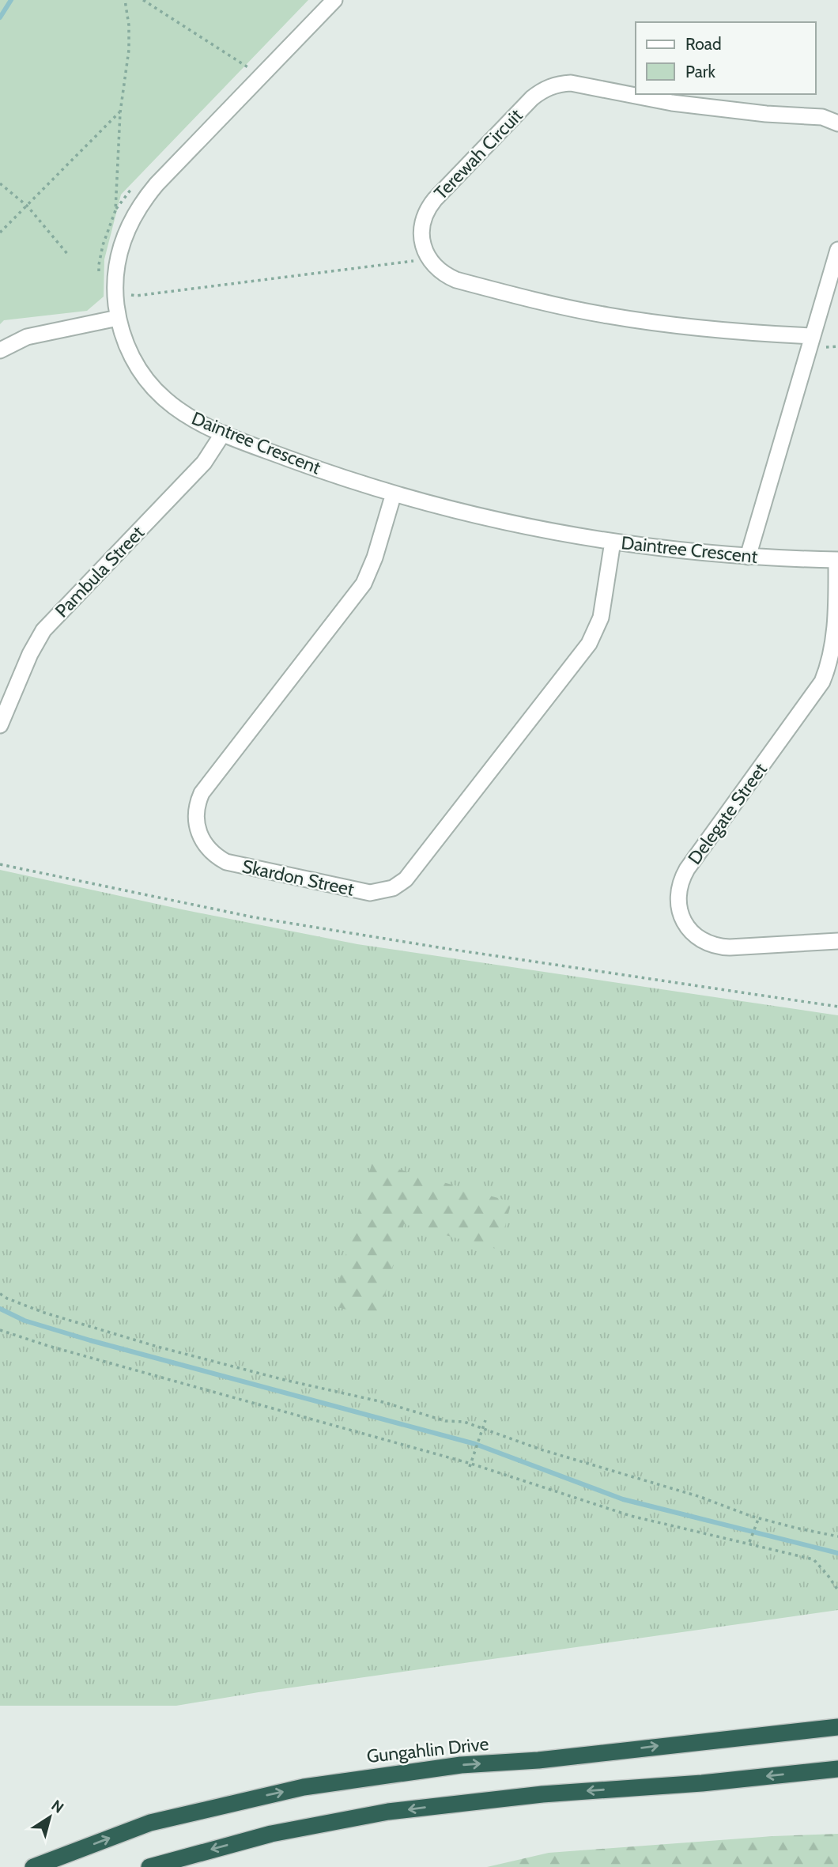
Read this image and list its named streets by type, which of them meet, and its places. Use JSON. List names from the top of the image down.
{
  "streets": {
    "highway": ["Gungahlin Drive"],
    "street": [
      "Terewah Circuit",
      "Daintree Crescent",
      "Pambula Street",
      "Delegate Street",
      "Skardon Street"
    ]
  },
  "crossings": [
    ["Daintree Crescent", "Pambula Street"],
    ["Daintree Crescent", "Delegate Street"],
    ["Daintree Crescent", "Skardon Street"]
  ],
  "legend": ["Road", "Park"],
  "north": "top right"
}
